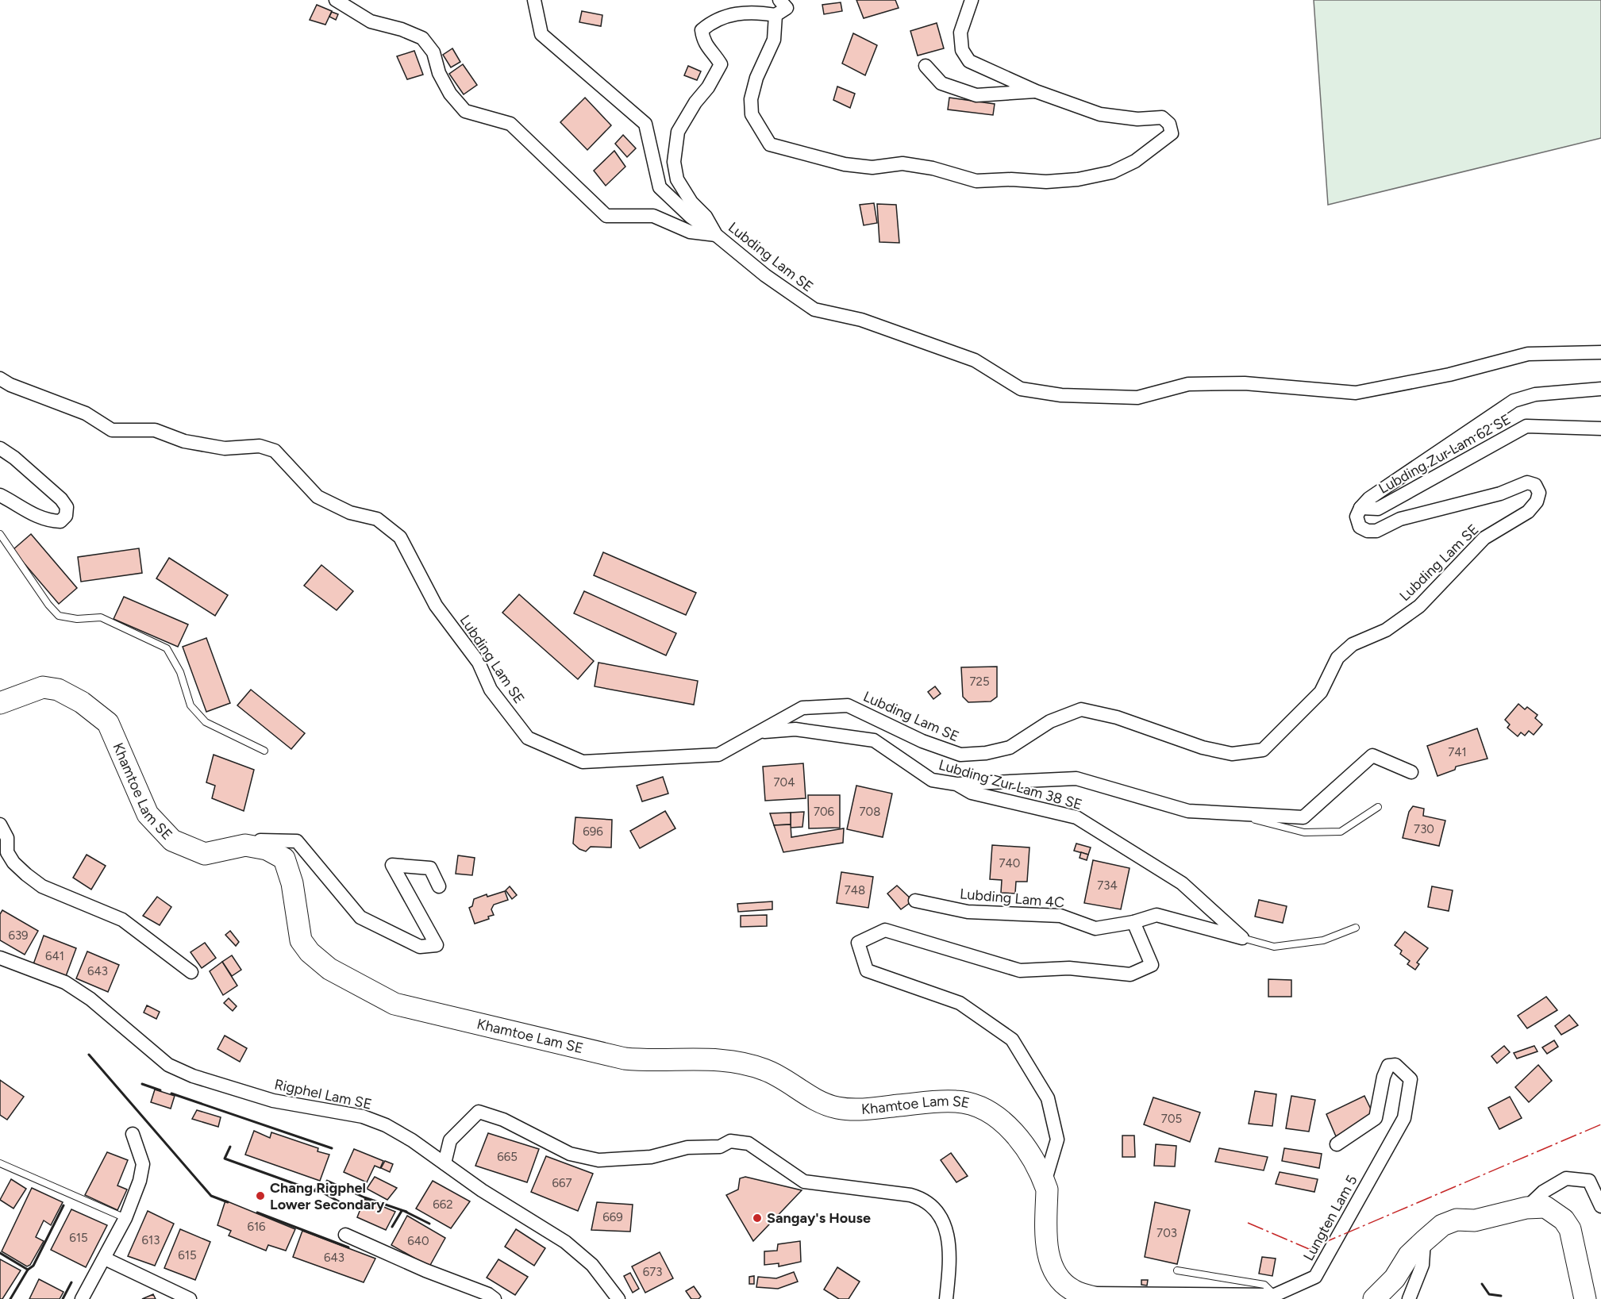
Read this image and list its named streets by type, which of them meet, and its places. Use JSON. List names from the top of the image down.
{
  "streets": {
    "main road": ["Khamtoe Lam SE"],
    "street": [
      "Lubding Lam SE",
      "Lubding Zur Lam 62 SE",
      "Lubding Zur Lam 38 SE",
      "Lubding Lam 4C",
      "Rigphel Lam SE",
      "Lungten Lam 5"
    ]
  },
  "crossings": [
    ["Lubding Lam SE", "Lubding Zur Lam 62 SE"],
    ["Lubding Lam SE", "Lubding Zur Lam 38 SE"],
    ["Khamtoe Lam SE", "Lungten Lam 5"]
  ],
  "places": ["Chang Rigphel Lower Secondary", "Sangay's House"],
  "house_numbers": [
    "725",
    "741",
    "704",
    "706",
    "708",
    "730",
    "696",
    "740",
    "734",
    "748",
    "639",
    "641",
    "643",
    "705",
    "665",
    "667",
    "662",
    "669",
    "616",
    "703",
    "615",
    "613",
    "640",
    "615",
    "643",
    "673"
  ]
}
